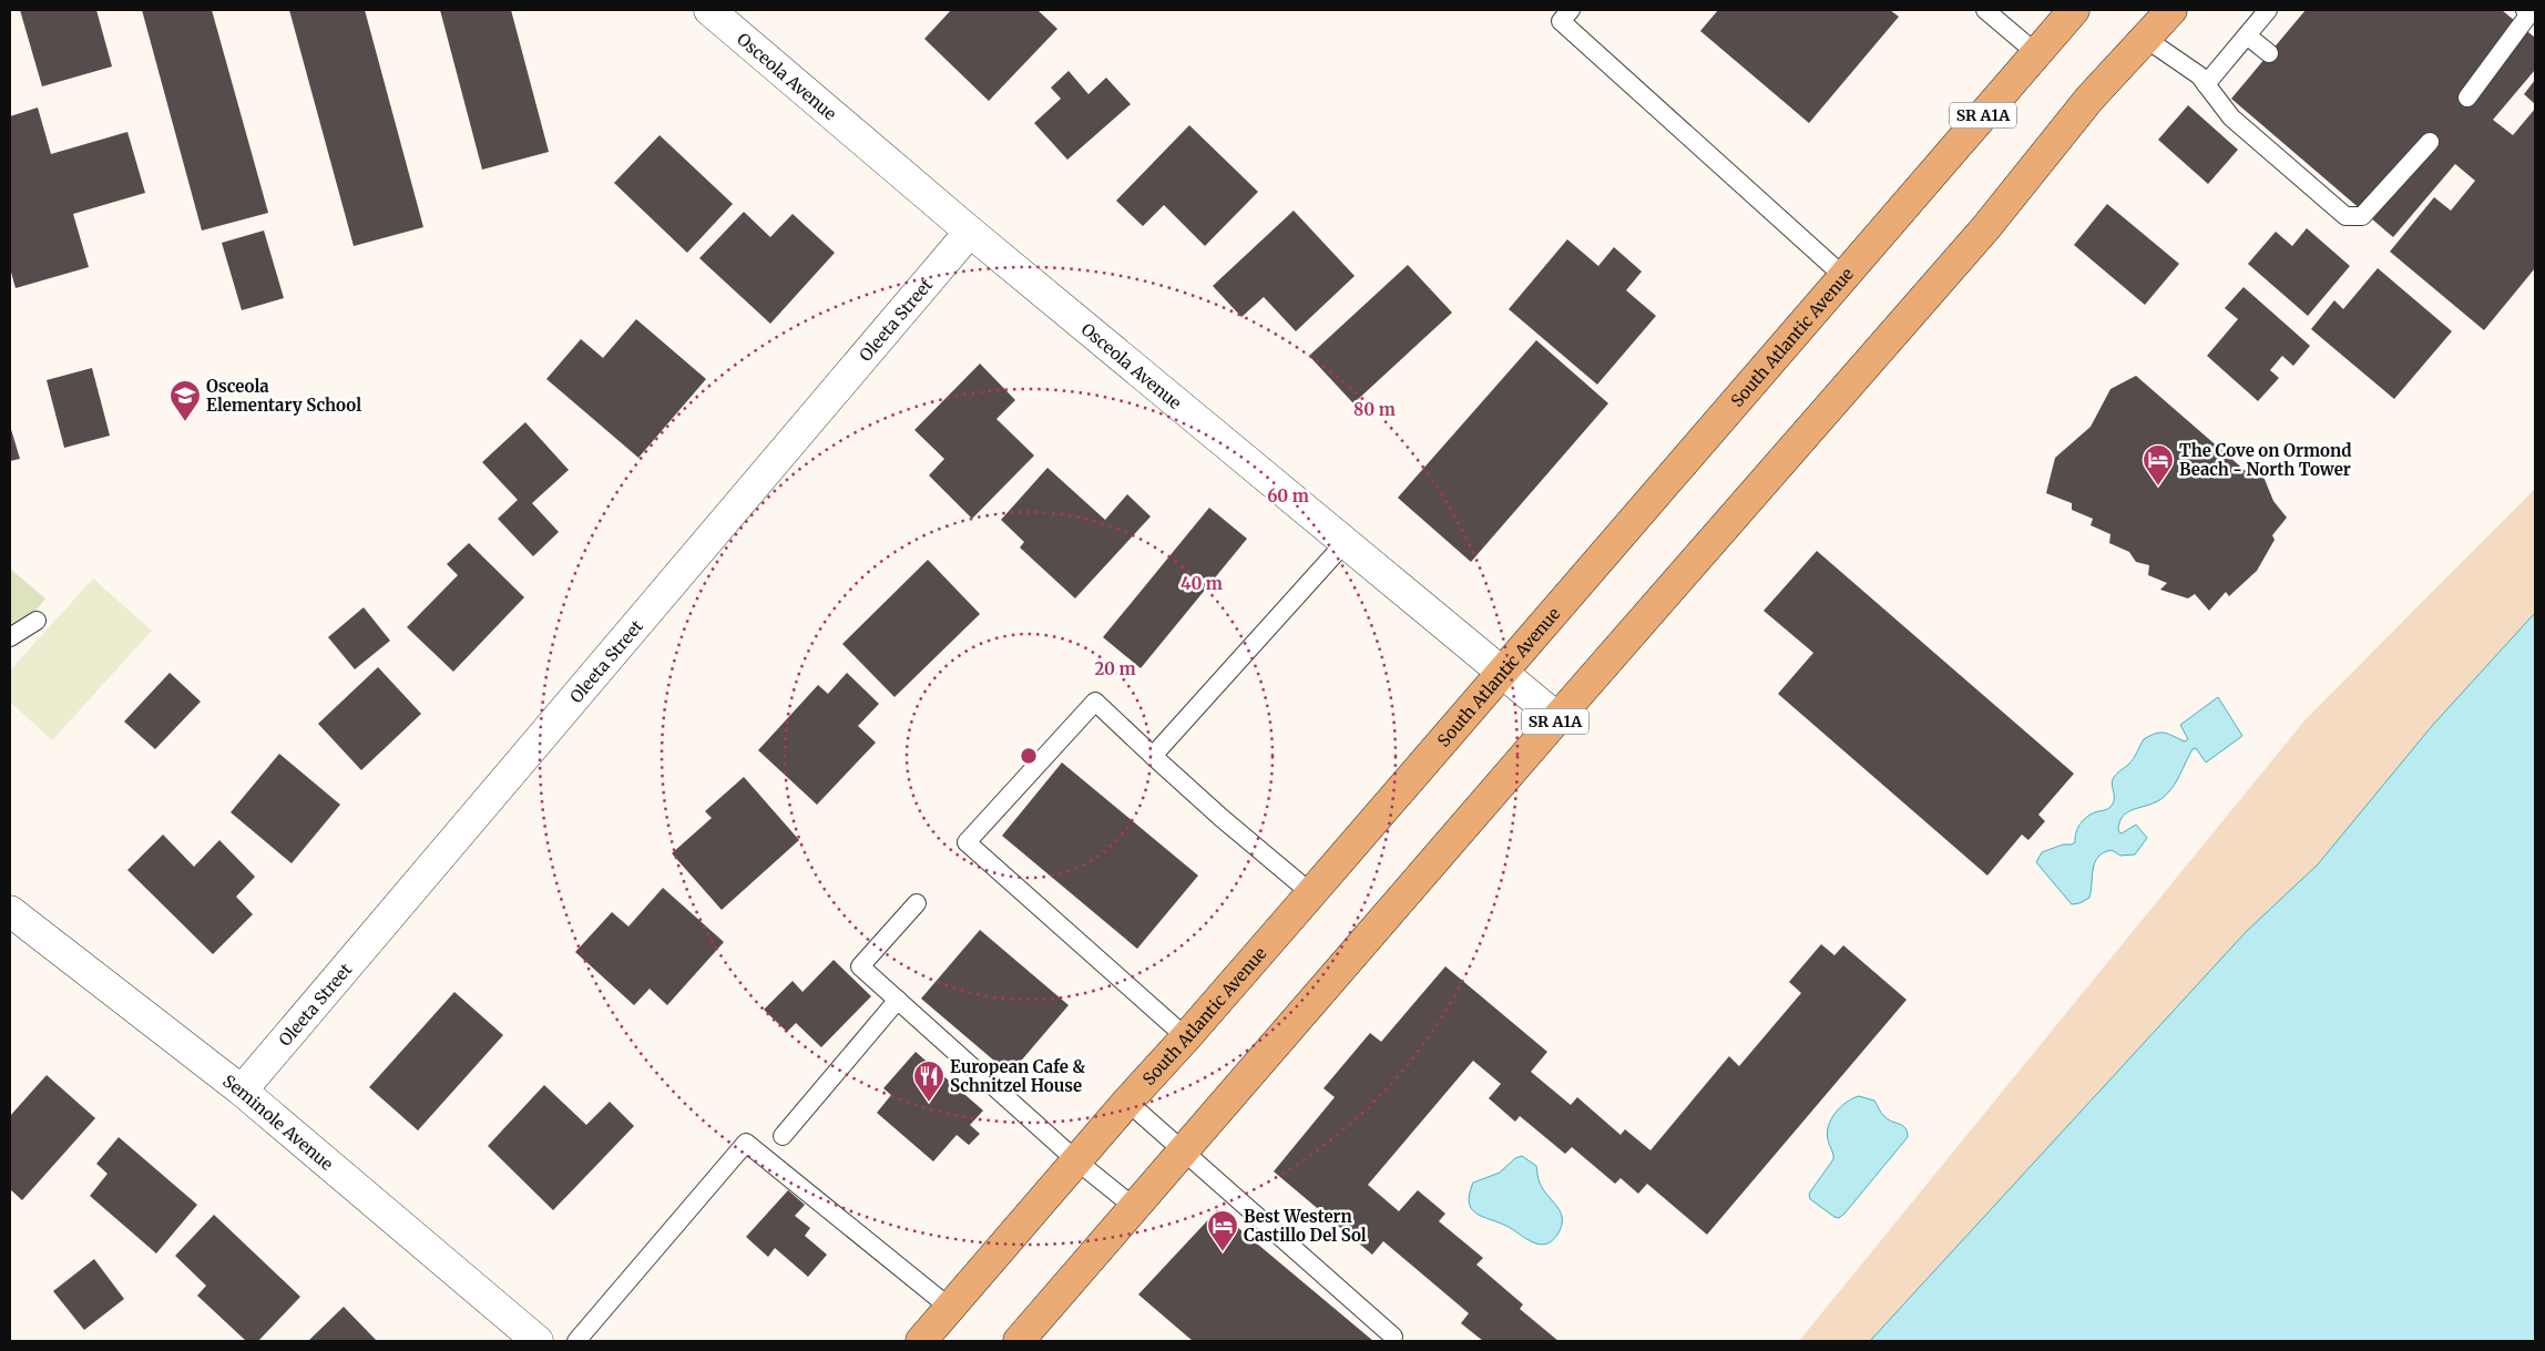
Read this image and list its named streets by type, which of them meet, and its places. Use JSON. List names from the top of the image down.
{
  "streets": {
    "main road": ["SR A1A", "South Atlantic Avenue"],
    "street": ["Osceola Avenue", "Oleeta Street", "Seminole Avenue"]
  },
  "crossings": [
    ["Osceola Avenue", "SR A1A"],
    ["Osceola Avenue", "Oleeta Street"],
    ["Osceola Avenue", "South Atlantic Avenue"],
    ["Oleeta Street", "Seminole Avenue"]
  ],
  "places": {
    "school or university": ["Osceola Elementary School"],
    "hotel": ["The Cove on Ormond Beach - North Tower", "Best Western Castillo Del Sol"],
    "restaurant": ["European Cafe & Schnitzel House"]
  },
  "rings": [
    "80 m",
    "60 m",
    "40 m",
    "20 m"
  ]
}
